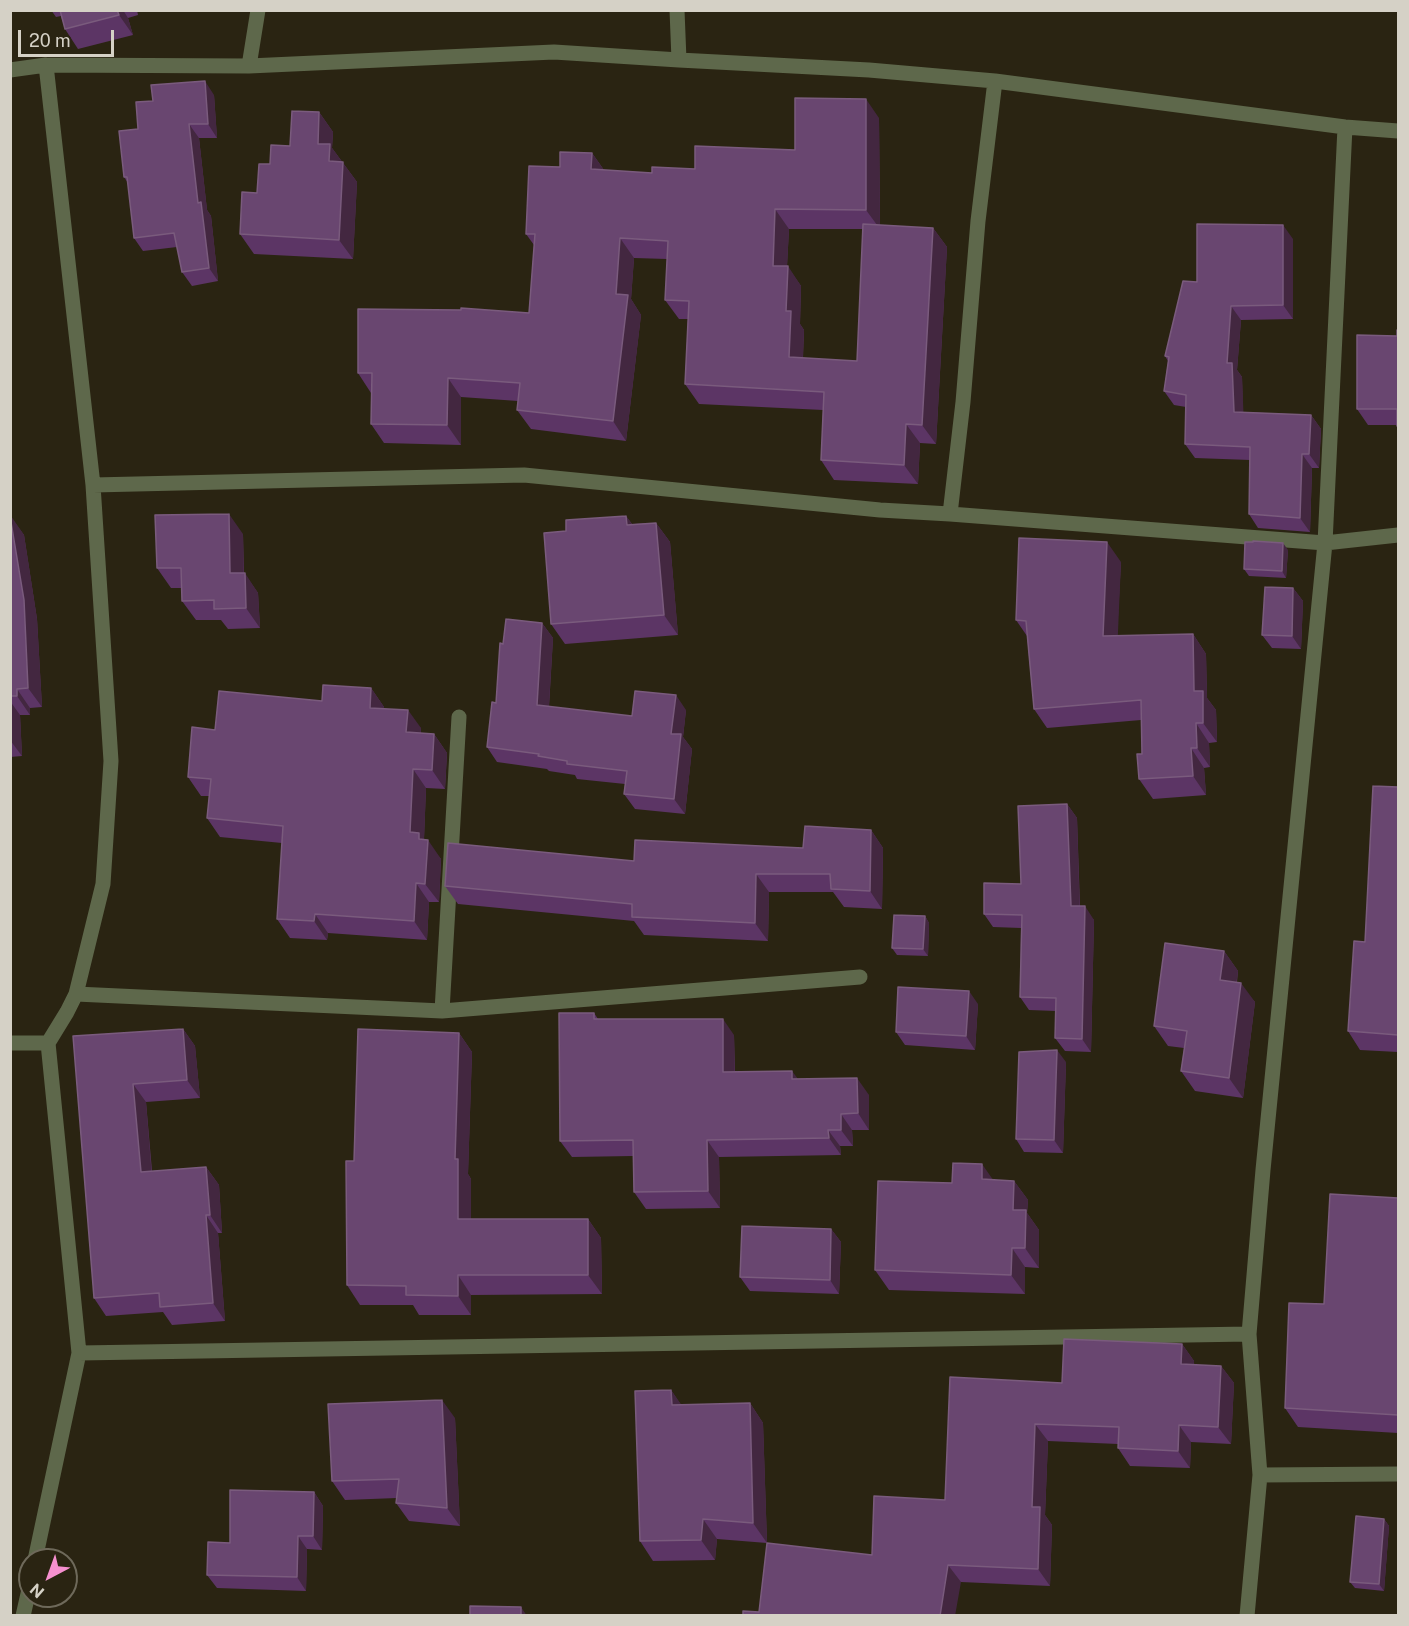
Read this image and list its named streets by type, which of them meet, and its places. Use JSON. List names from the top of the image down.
{
  "scale_bar": "20 m",
  "north": "bottom left"
}
